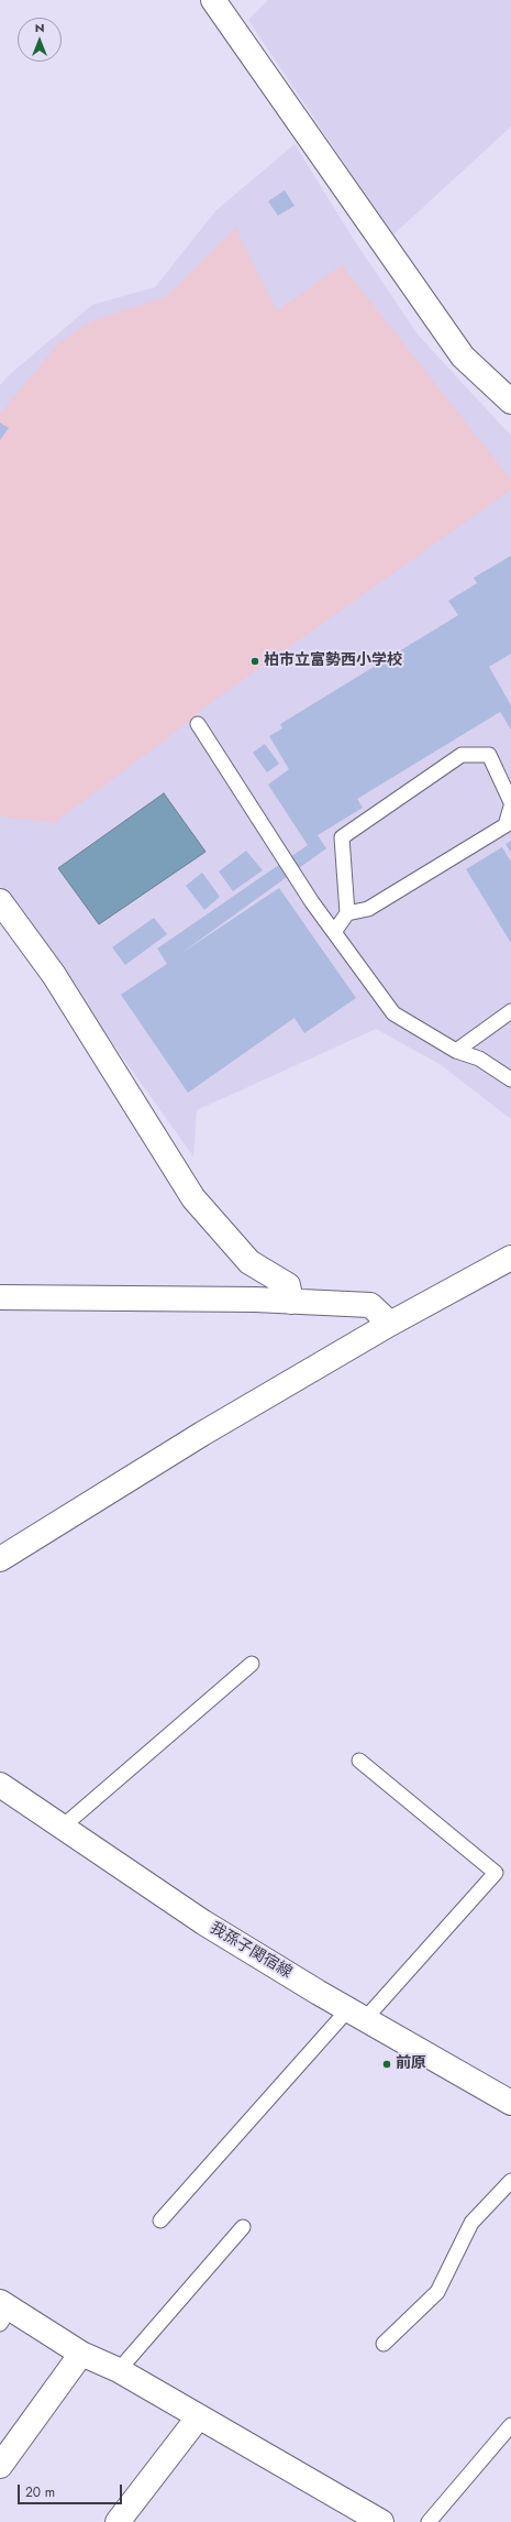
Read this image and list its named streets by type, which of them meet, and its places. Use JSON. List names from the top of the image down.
{
  "streets": {
    "street": ["我孫子関宿線"]
  },
  "places": ["柏市立富勢西小学校", "前原"],
  "scale_bar": "20 m",
  "north": "top"
}
